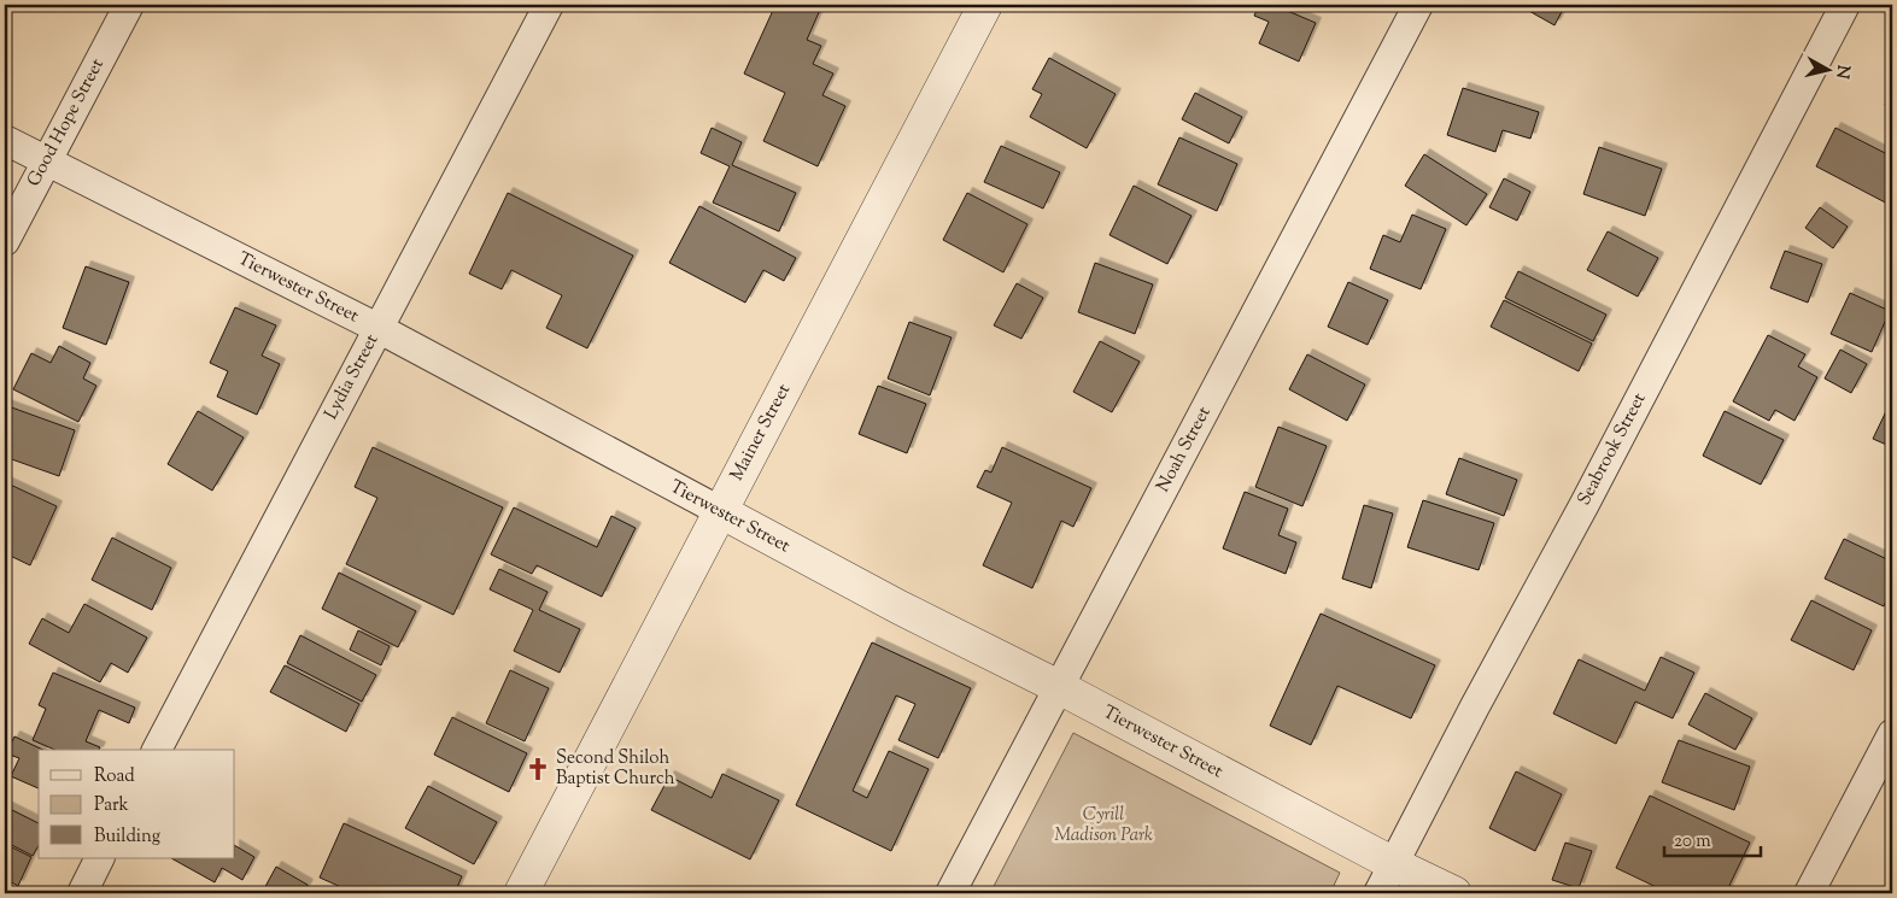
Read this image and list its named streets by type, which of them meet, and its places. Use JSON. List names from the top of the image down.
{
  "streets": {
    "street": [
      "Good Hope Street",
      "Tierwester Street",
      "Lydia Street",
      "Mainer Street",
      "Noah Street",
      "Seabrook Street"
    ]
  },
  "crossings": [
    ["Good Hope Street", "Tierwester Street"],
    ["Tierwester Street", "Lydia Street"],
    ["Tierwester Street", "Mainer Street"],
    ["Tierwester Street", "Noah Street"],
    ["Tierwester Street", "Seabrook Street"]
  ],
  "parks": ["Cyrill Madison Park"],
  "places": {
    "church": ["Second Shiloh Baptist Church"]
  },
  "legend": ["Road", "Park", "Building"],
  "scale_bar": "20 m",
  "north": "right"
}
